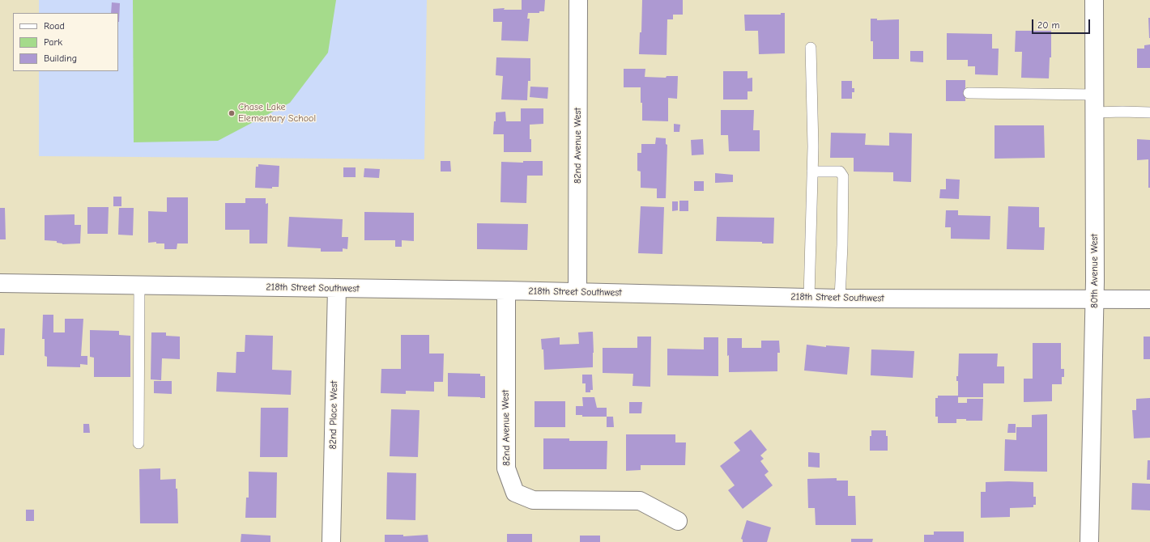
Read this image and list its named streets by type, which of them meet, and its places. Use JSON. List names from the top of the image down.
{
  "streets": {
    "street": [
      "82nd Avenue West",
      "80th Avenue West",
      "218th Street Southwest",
      "82nd Place West"
    ]
  },
  "crossings": [
    ["82nd Avenue West", "218th Street Southwest"],
    ["80th Avenue West", "218th Street Southwest"],
    ["218th Street Southwest", "82nd Place West"]
  ],
  "places": ["Chase Lake Elementary School"],
  "legend": ["Road", "Park", "Building"],
  "scale_bar": "20 m"
}
